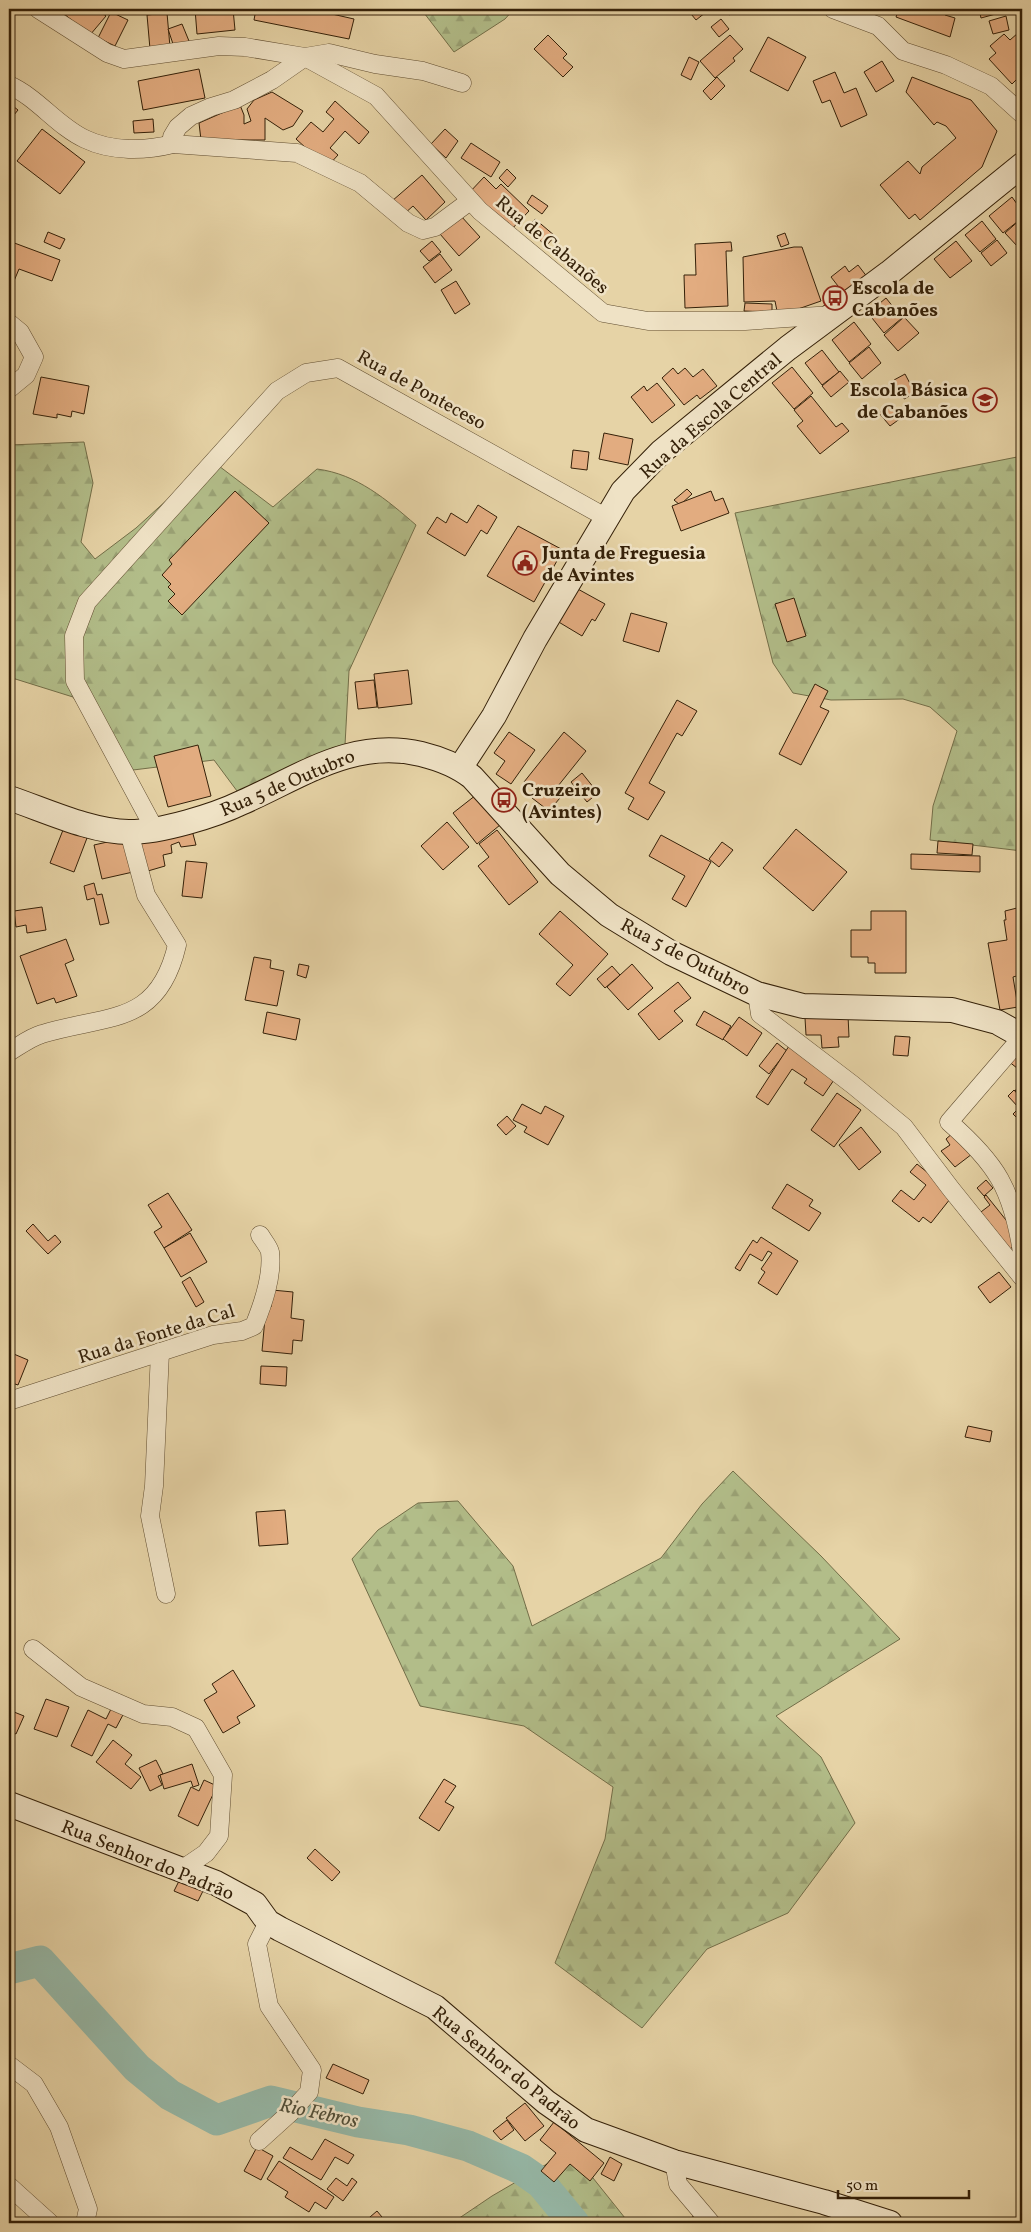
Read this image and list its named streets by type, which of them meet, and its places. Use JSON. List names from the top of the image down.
{
  "streets": {
    "street": [
      "Rua de Cabanões",
      "Rua de Ponteceso",
      "Rua da Escola Central",
      "Rua 5 de Outubro",
      "Rua da Fonte da Cal",
      "Rua Senhor do Padrão"
    ]
  },
  "crossings": [
    ["Rua de Cabanões", "Rua da Escola Central"],
    ["Rua de Ponteceso", "Rua da Escola Central"],
    ["Rua de Ponteceso", "Rua 5 de Outubro"],
    ["Rua da Escola Central", "Rua 5 de Outubro"]
  ],
  "water": ["Rio Febros"],
  "places": {
    "bus stop": ["Escola de Cabanões", "Cruzeiro (Avintes)"],
    "school or university": ["Escola Básica de Cabanões"],
    "public building": ["Junta de Freguesia de Avintes"]
  },
  "scale_bar": "50 m"
}
